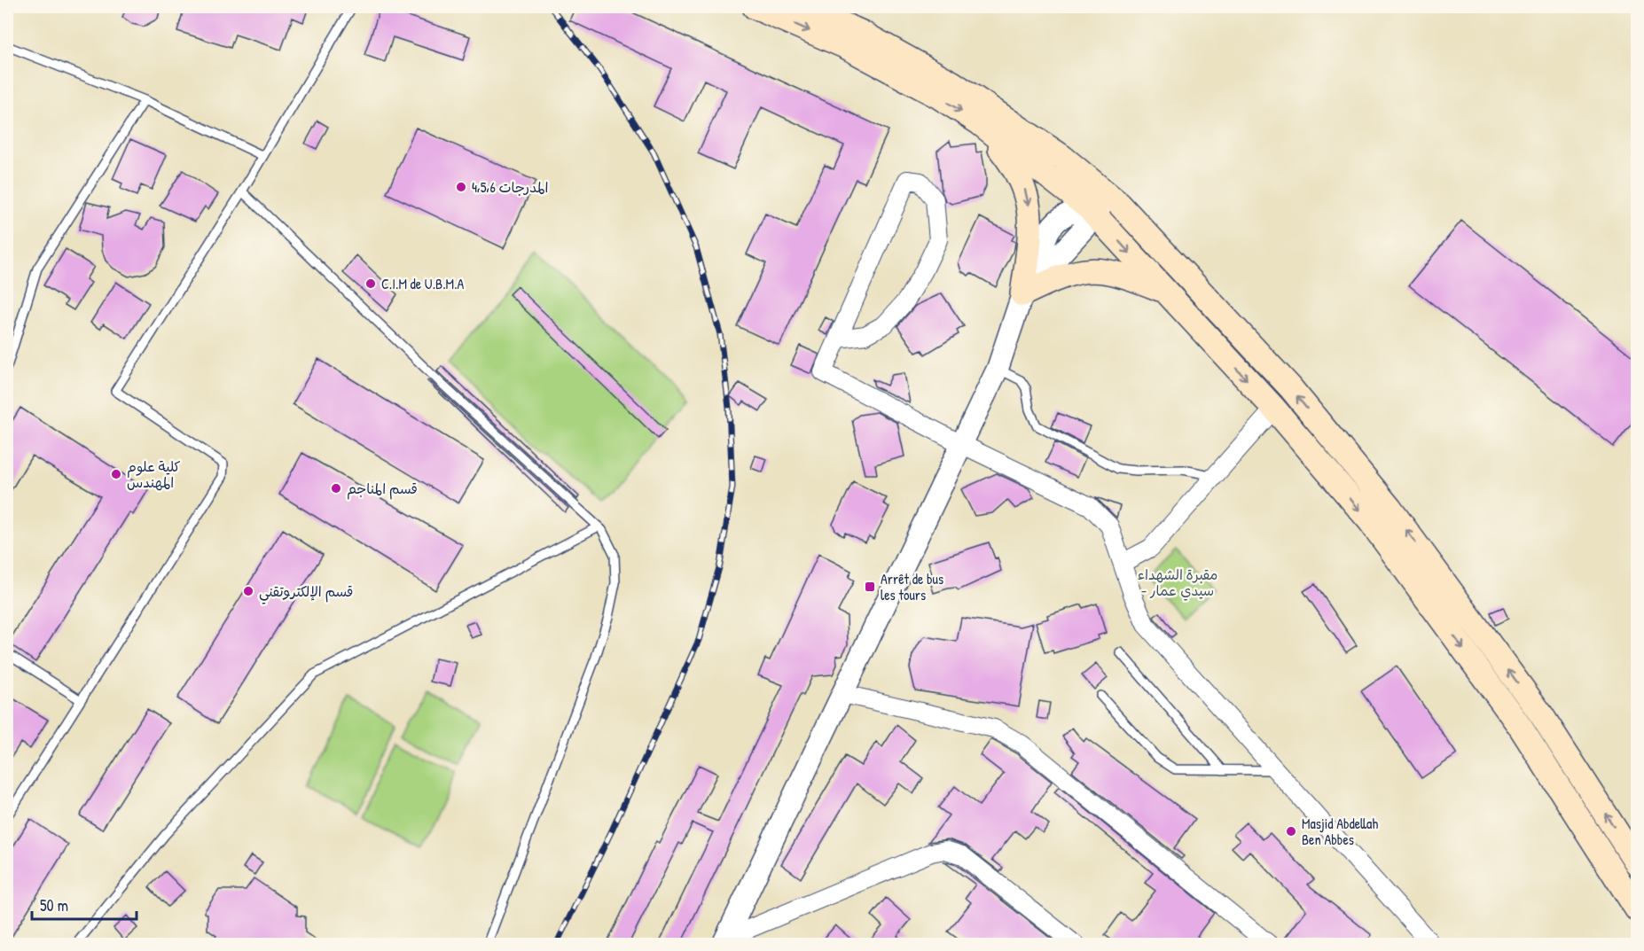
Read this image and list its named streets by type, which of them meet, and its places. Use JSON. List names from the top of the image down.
{
  "parks": ["مقبرة الشهداء - سيدي عمار"],
  "places": {
    "other": [
      "المدرجات 4،5،6",
      "C.I.M de U.B.M.A",
      "كلية علوم المهندس",
      "قسم المناجم",
      "قسم الإلكتروتقني",
      "Masjid Abdellah Ben Abbes"
    ],
    "transit": ["Arrêt de bus les tours"]
  },
  "scale_bar": "50 m"
}
